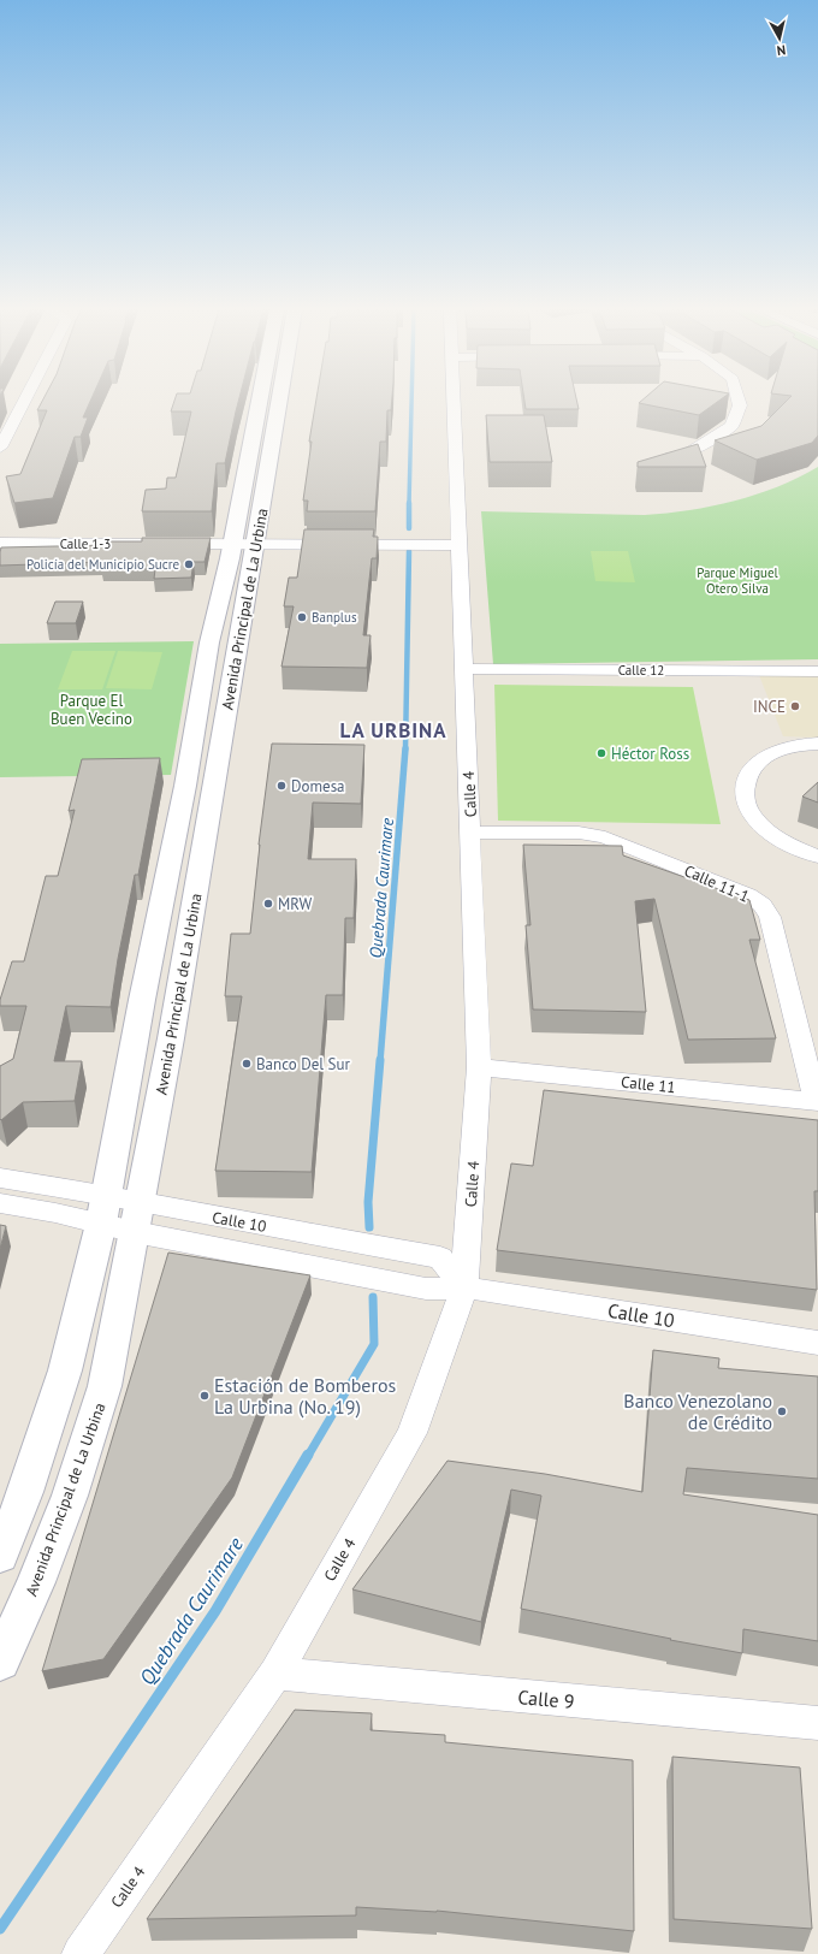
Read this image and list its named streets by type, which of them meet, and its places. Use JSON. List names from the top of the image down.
{
  "streets": {
    "main road": ["Avenida Principal de La Urbina"],
    "street": [
      "Calle 1-3",
      "Calle 12",
      "Calle 4",
      "Calle 11-1",
      "Calle 11",
      "Calle 10",
      "Calle 9"
    ]
  },
  "crossings": [
    ["Calle 1-3", "Avenida Principal de La Urbina"],
    ["Calle 1-3", "Calle 4"],
    ["Avenida Principal de La Urbina", "Calle 10"],
    ["Calle 12", "Calle 4"],
    ["Calle 4", "Calle 11-1"],
    ["Calle 4", "Calle 11"],
    ["Calle 4", "Calle 10"],
    ["Calle 4", "Calle 9"],
    ["Calle 11-1", "Calle 11"]
  ],
  "districts": ["LA URBINA"],
  "water": ["Quebrada Caurimare"],
  "parks": ["Parque Miguel Otero Silva", "Parque El Buen Vecino"],
  "places": [
    "Policía del Municipio Sucre",
    "Banplus",
    "INCE",
    "Héctor Ross",
    "Domesa",
    "MRW",
    "Banco Del Sur",
    "Estación de Bomberos La Urbina (No. 19)",
    "Banco Venezolano de Crédito"
  ],
  "north": "bottom"
}
